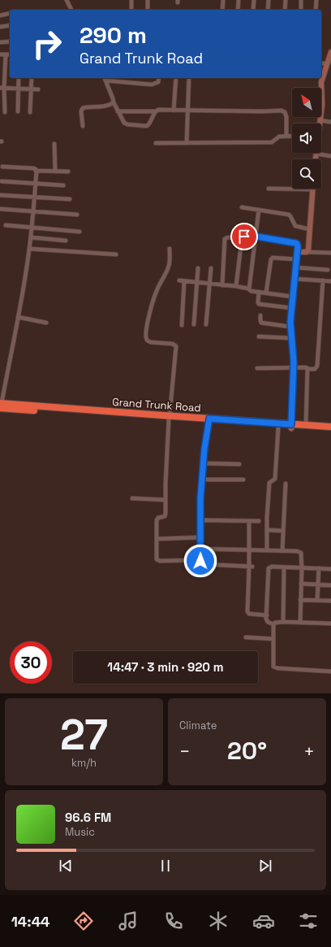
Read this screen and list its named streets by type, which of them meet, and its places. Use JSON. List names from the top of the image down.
{
  "streets": {
    "highway": ["Grand Trunk Road"]
  },
  "north": "top left",
  "page": {
    "turn": ["290 m", "Grand Trunk Road"],
    "limit": "30",
    "trip": "14:47 · 3 min · 920 m",
    "tile": [
      ["27", "km/h"],
      "Climate"
    ],
    "heat": ["−", "20°", "+"],
    "song": ["96.6 FM", "Music"],
    "tabs": "14:44"
  }
}
